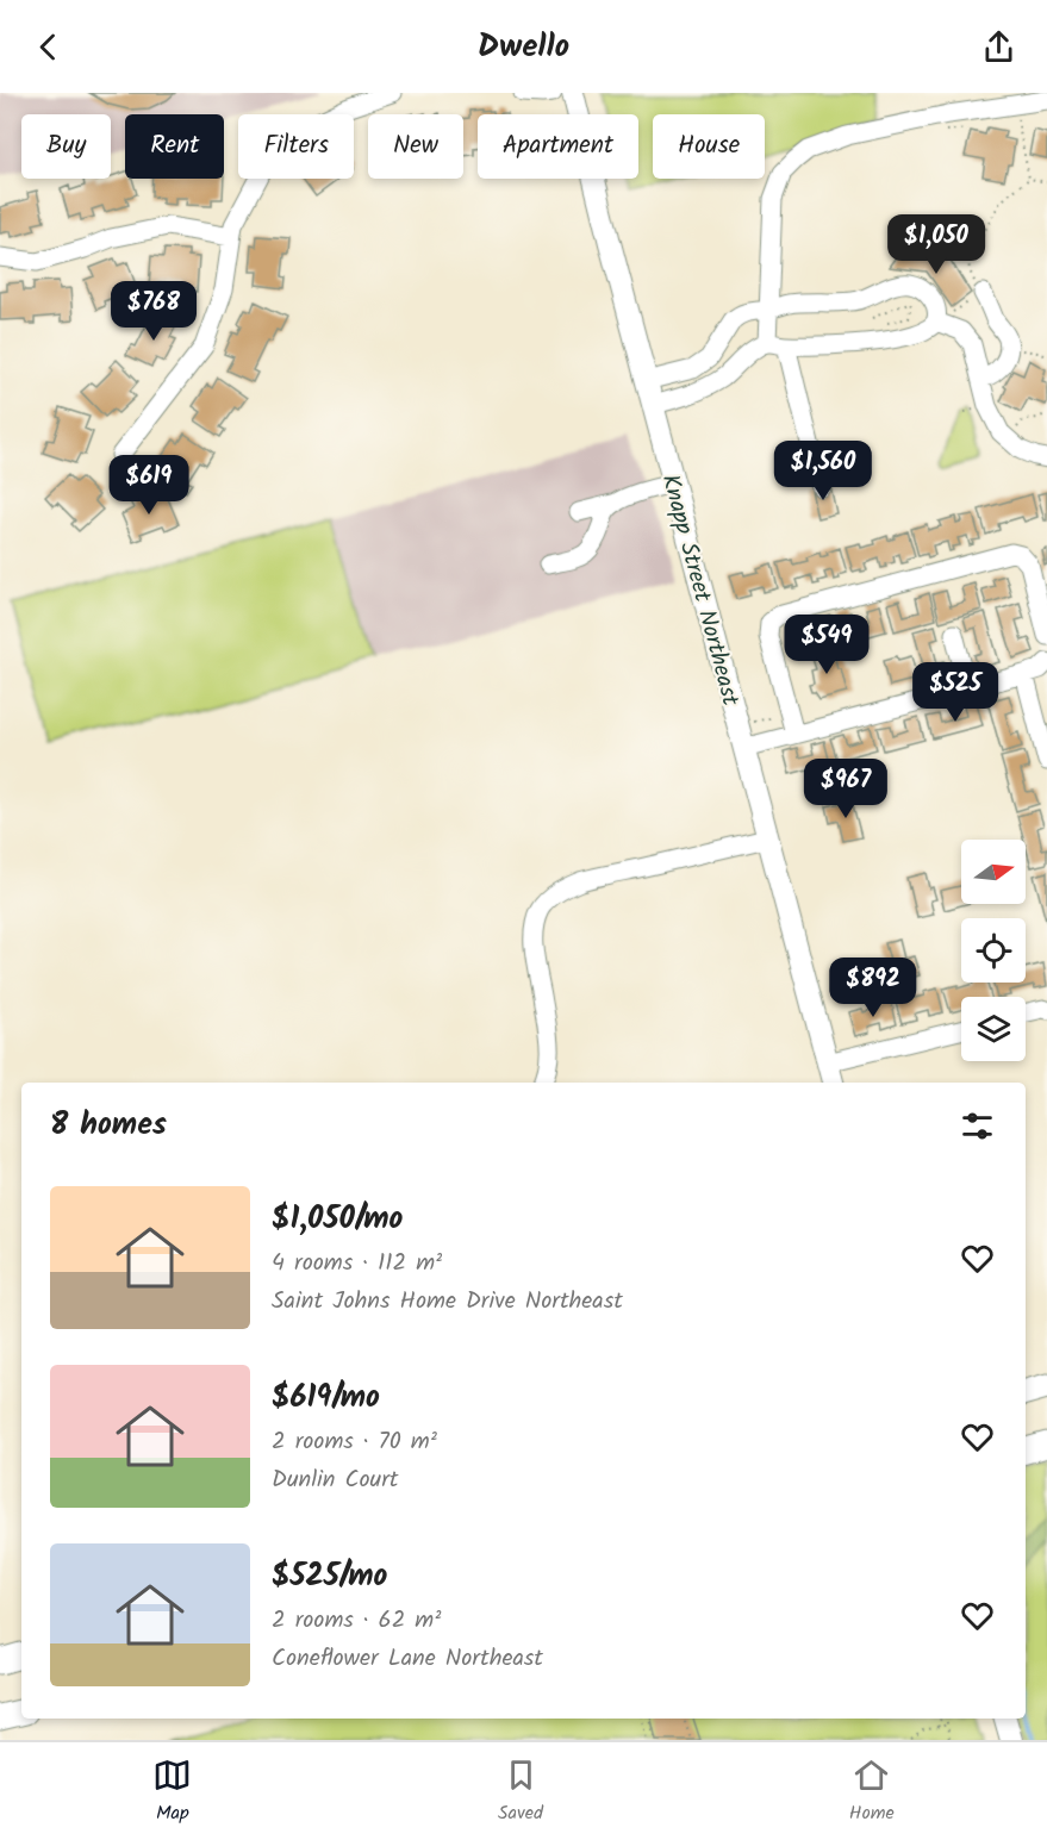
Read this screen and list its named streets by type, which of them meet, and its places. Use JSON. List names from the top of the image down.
{
  "streets": {
    "main road": ["Knapp Street Northeast"]
  },
  "north": "right",
  "page": {
    "header": "Dwello",
    "chip": [
      "Buy",
      "Rent",
      "Filters",
      "New",
      "Apartment",
      "House"
    ],
    "price": [
      "$1,050",
      "$768",
      "$1,560",
      "$619",
      "$549",
      "$525",
      "$967",
      "$892"
    ],
    "heading": "8 homes",
    "list": [
      {
        "name": "$1,050/mo",
        "note": "4 rooms · 112 m² · Saint Johns Home Drive Northeast"
      },
      {
        "name": "$619/mo",
        "note": "2 rooms · 70 m² · Dunlin Court"
      },
      {
        "name": "$525/mo",
        "note": "2 rooms · 62 m² · Coneflower Lane Northeast"
      }
    ],
    "tabs": ["Map", "Saved", "Home"]
  }
}
